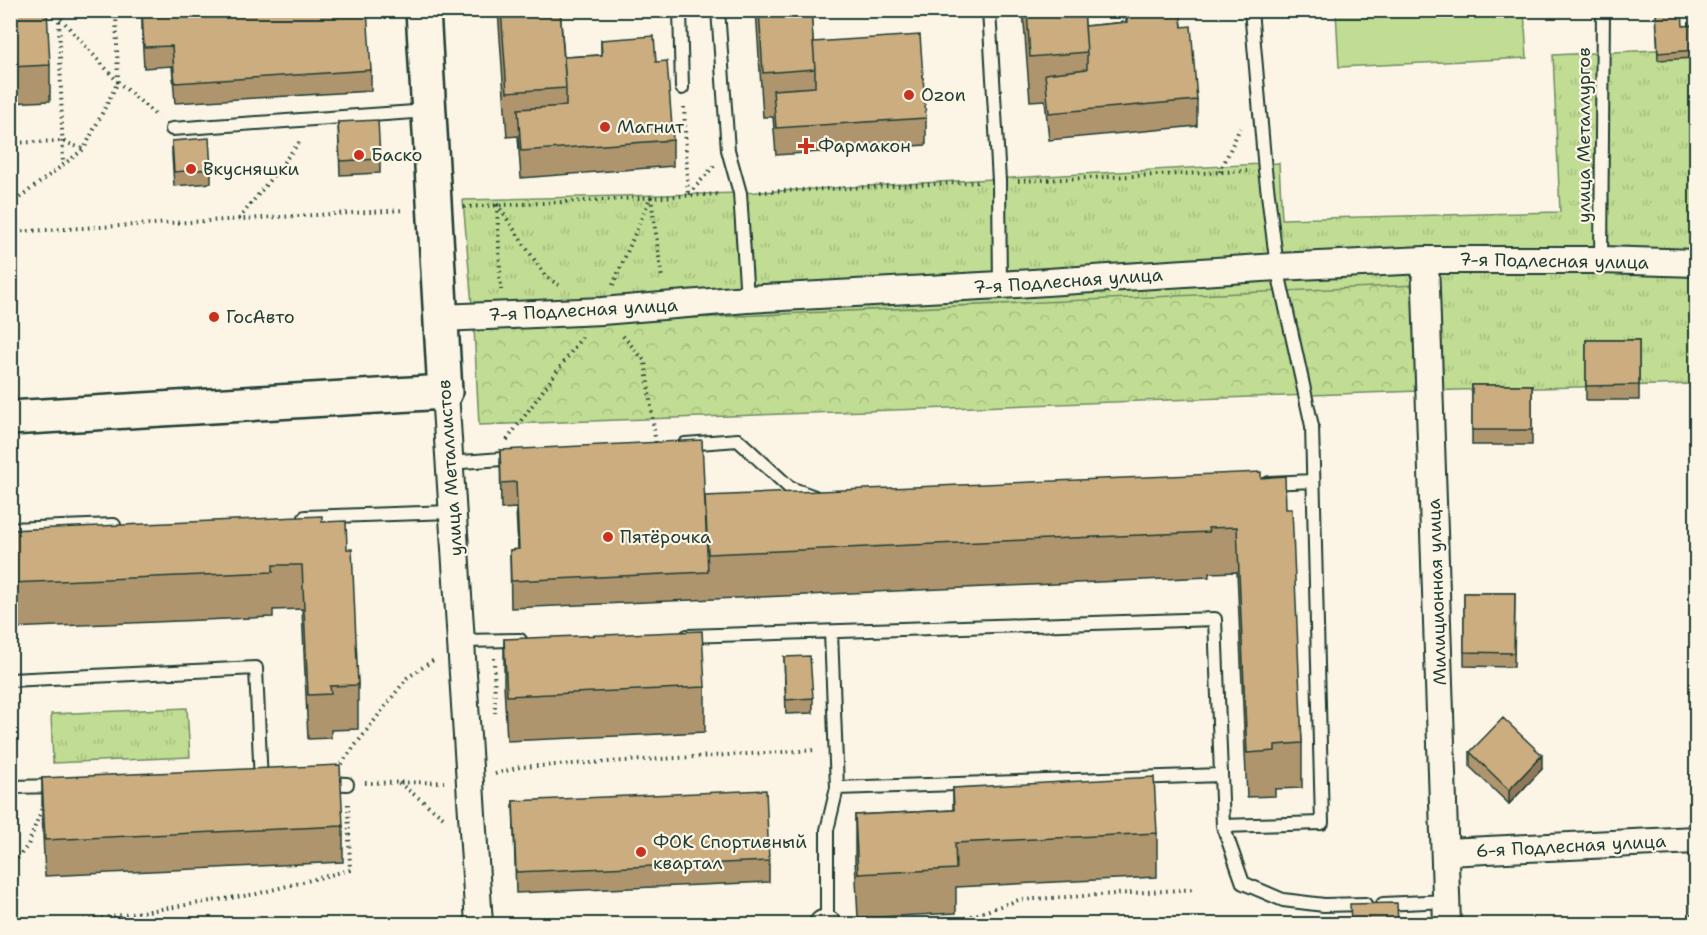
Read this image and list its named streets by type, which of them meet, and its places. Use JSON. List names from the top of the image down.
{
  "streets": {
    "street": [
      "7-я Подлесная улица",
      "улица Металлистов",
      "Милиционная улица",
      "6-я Подлесная улица"
    ],
    "lane": ["улица Металлургов"]
  },
  "crossings": [
    ["улица Металлургов", "7-я Подлесная улица"],
    ["7-я Подлесная улица", "улица Металлистов"],
    ["7-я Подлесная улица", "Милиционная улица"],
    ["Милиционная улица", "6-я Подлесная улица"]
  ],
  "places": {
    "other": [
      "Ozon",
      "Магнит",
      "Баско",
      "Вкусняшки",
      "ГосАвто",
      "Пятёрочка",
      "ФОК Спортивный квартал"
    ],
    "health": ["Фармакон"]
  }
}
